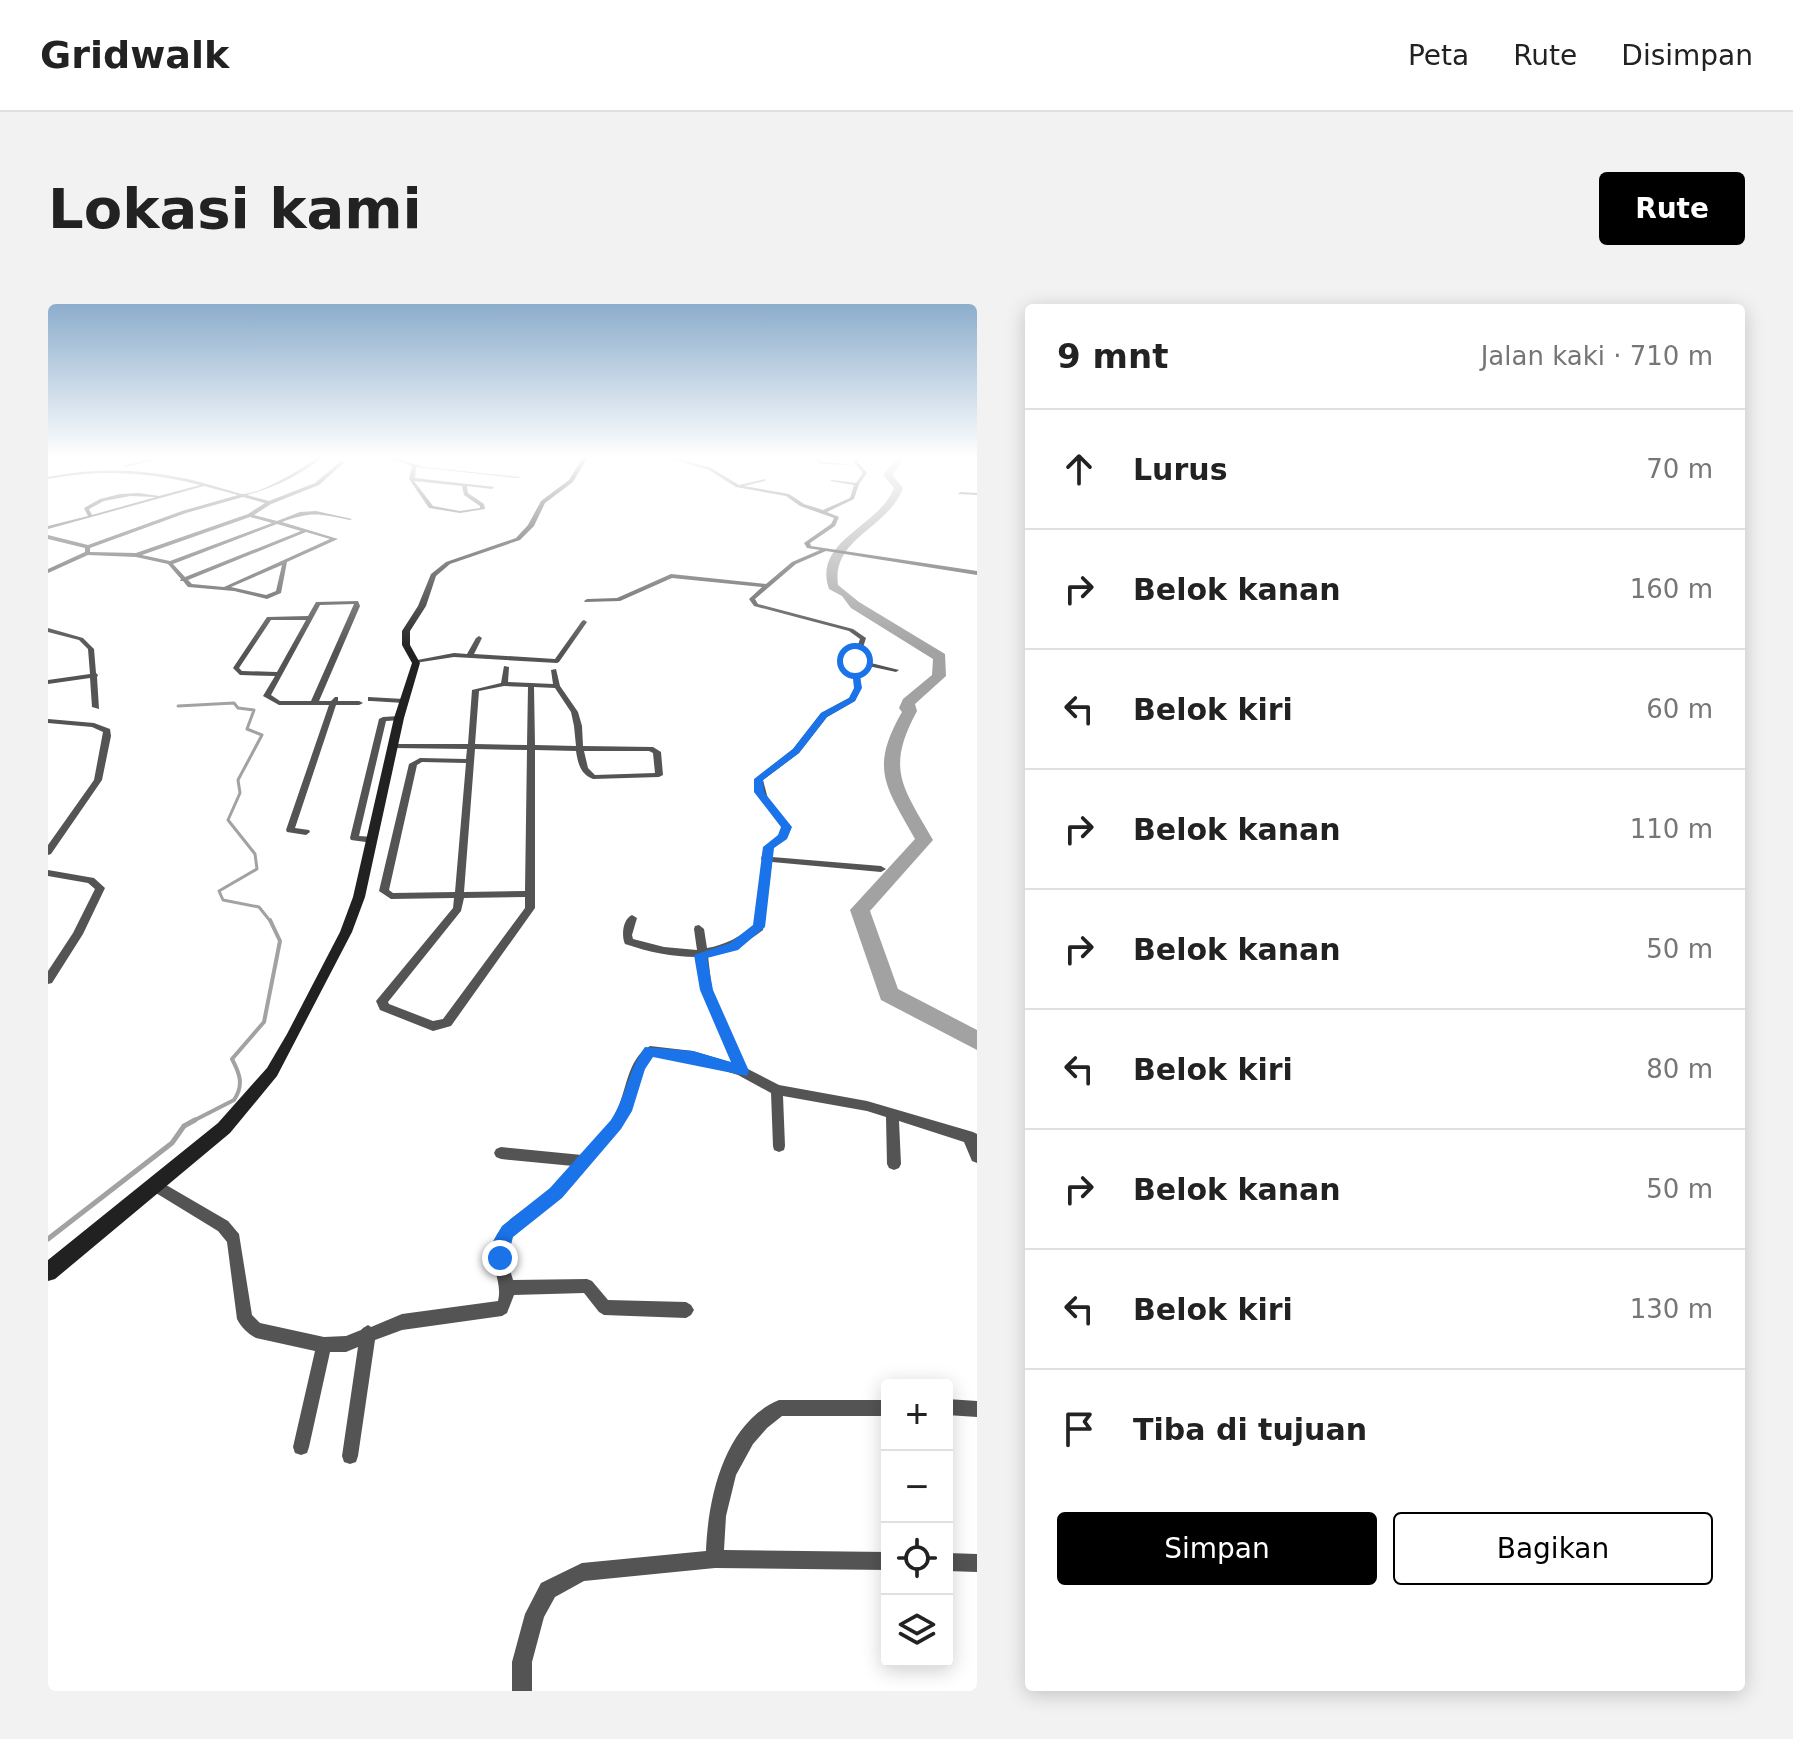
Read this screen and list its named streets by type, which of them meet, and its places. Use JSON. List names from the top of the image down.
{
  "page": {
    "header": "Gridwalk",
    "nav": ["Peta", "Rute", "Disimpan"],
    "buttons": [
      "Rute",
      ["Simpan", "Bagikan"]
    ],
    "title": "Lokasi kami",
    "heading": ["9 mnt", "Jalan kaki · 710 m"],
    "list": [
      ["Lurus", "70 m"],
      ["Belok kanan", "160 m"],
      ["Belok kiri", "60 m"],
      ["Belok kanan", "110 m"],
      ["Belok kanan", "50 m"],
      ["Belok kiri", "80 m"],
      ["Belok kanan", "50 m"],
      ["Belok kiri", "130 m"],
      "Tiba di tujuan"
    ],
    "map_buttons": ["+", "−"]
  }
}
